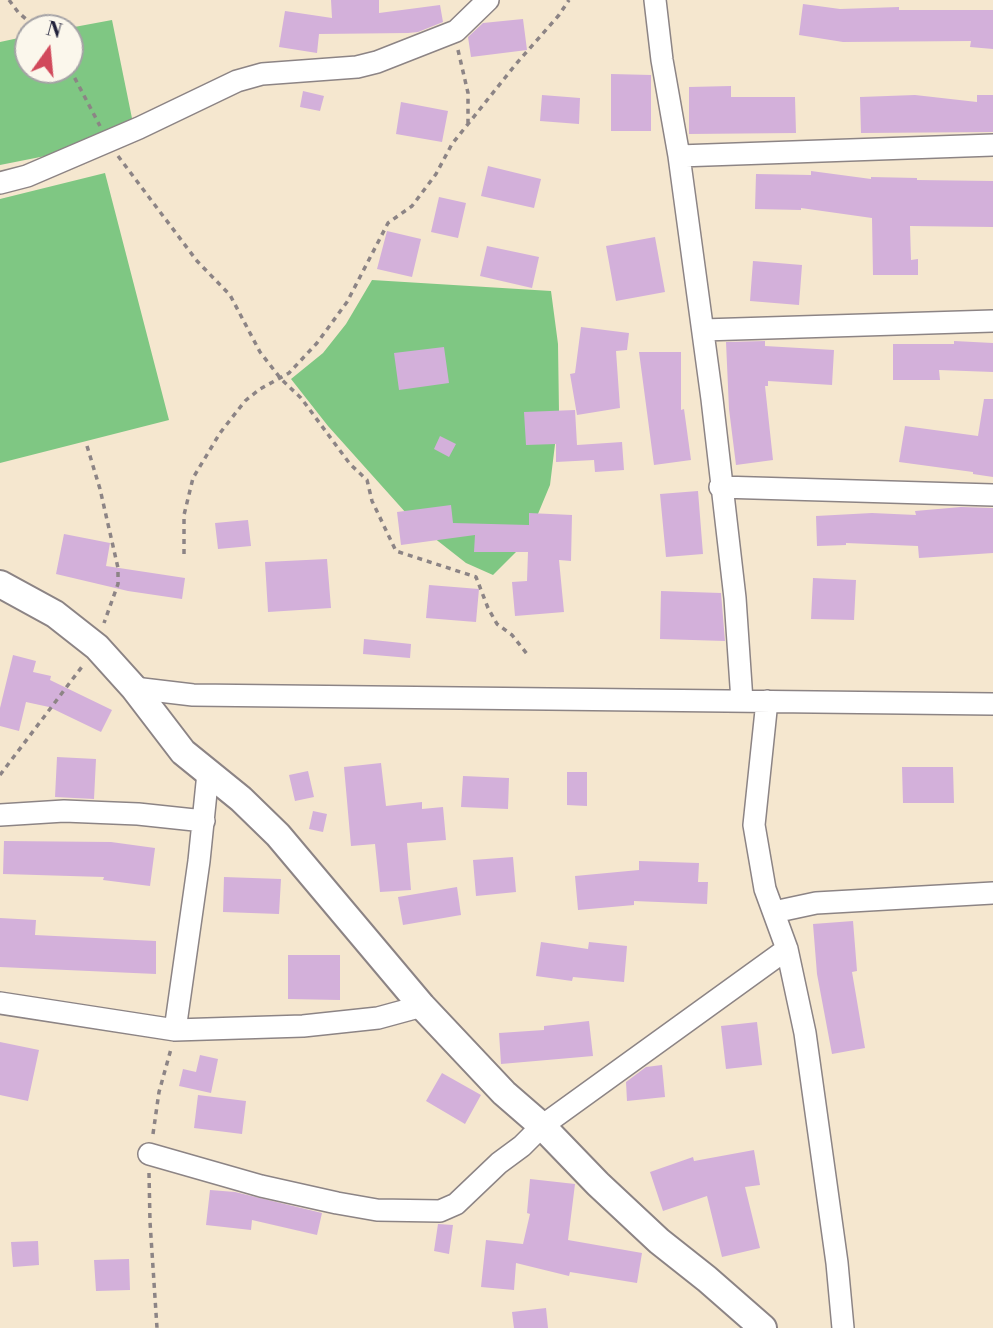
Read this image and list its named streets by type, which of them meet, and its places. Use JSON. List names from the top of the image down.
{
  "north": "top"
}
